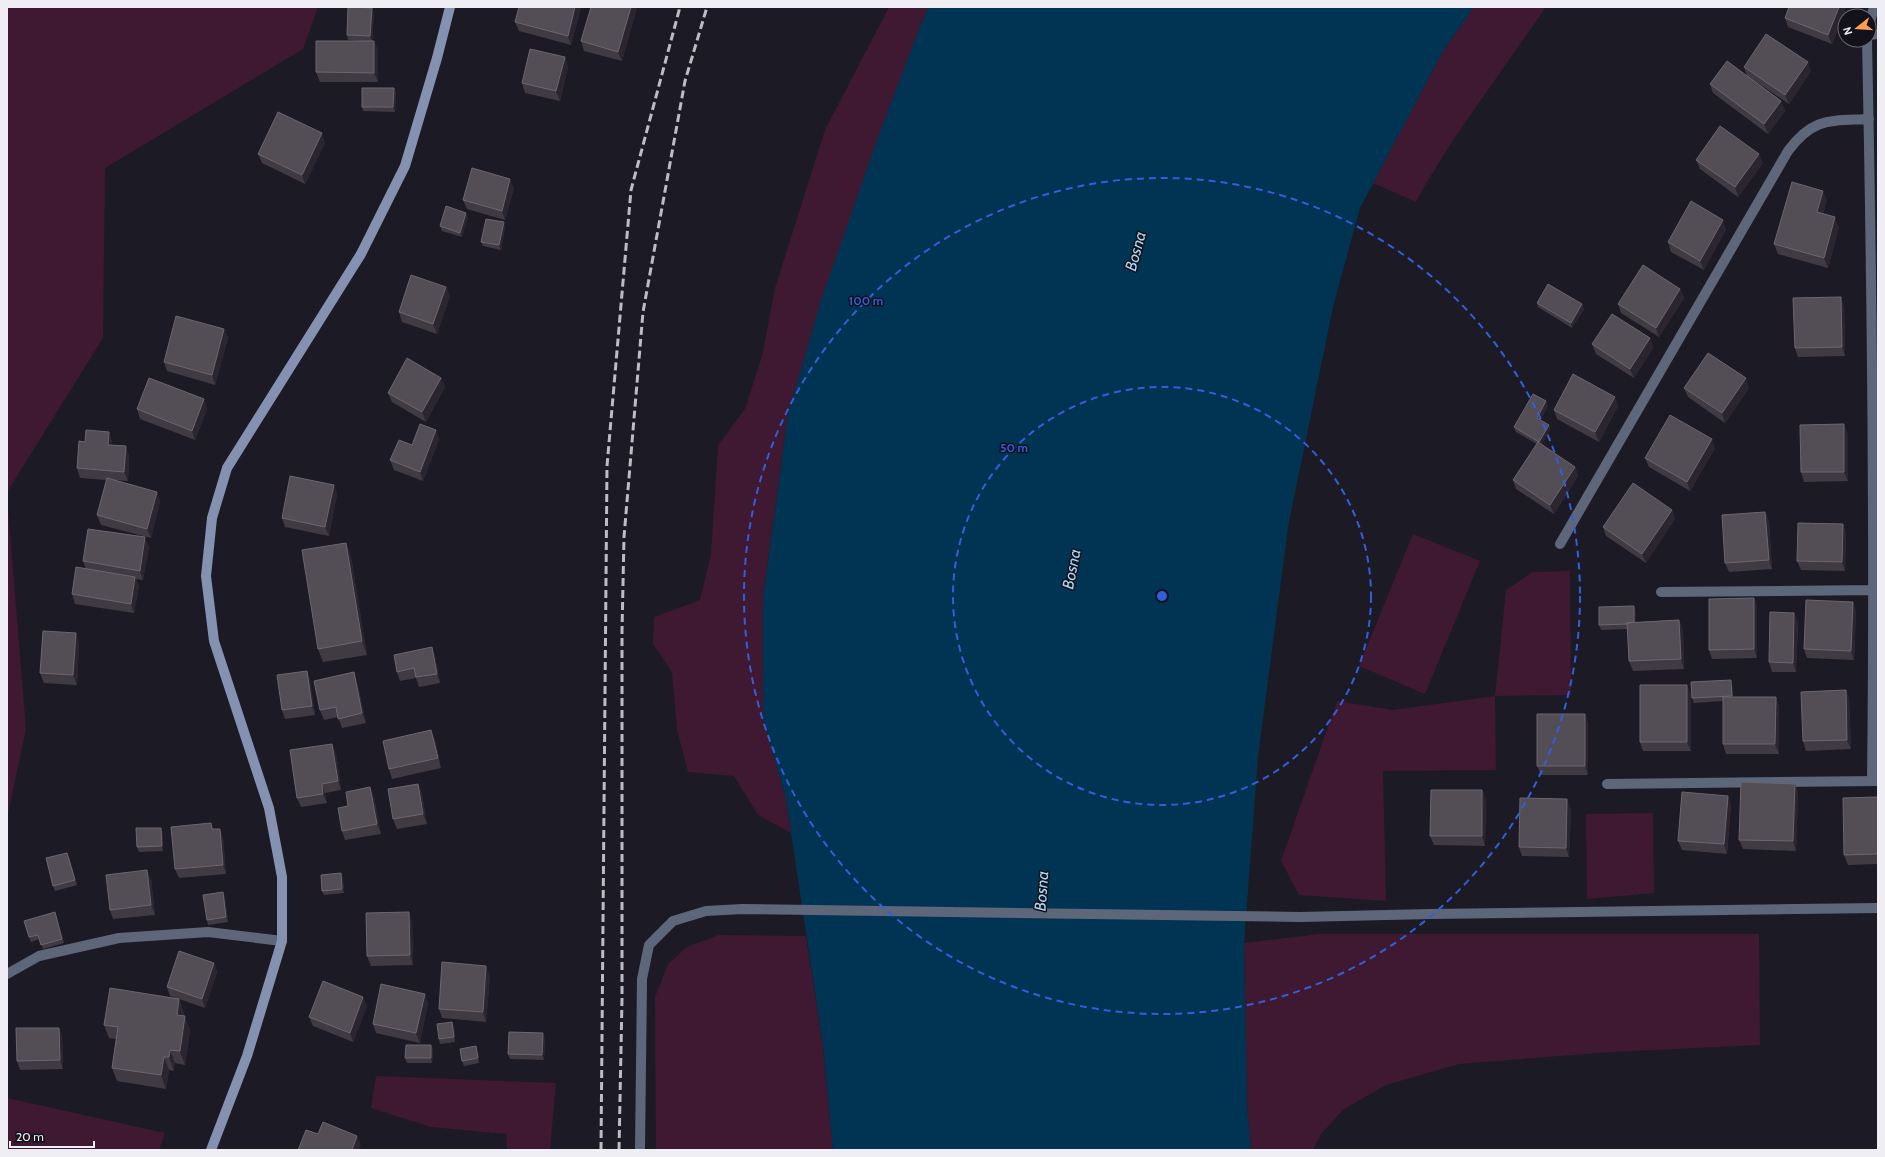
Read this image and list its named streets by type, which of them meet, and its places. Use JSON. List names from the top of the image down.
{
  "water": ["Bosna"],
  "scale_bar": "20 m",
  "north": "left",
  "rings": ["100 m", "50 m"]
}
